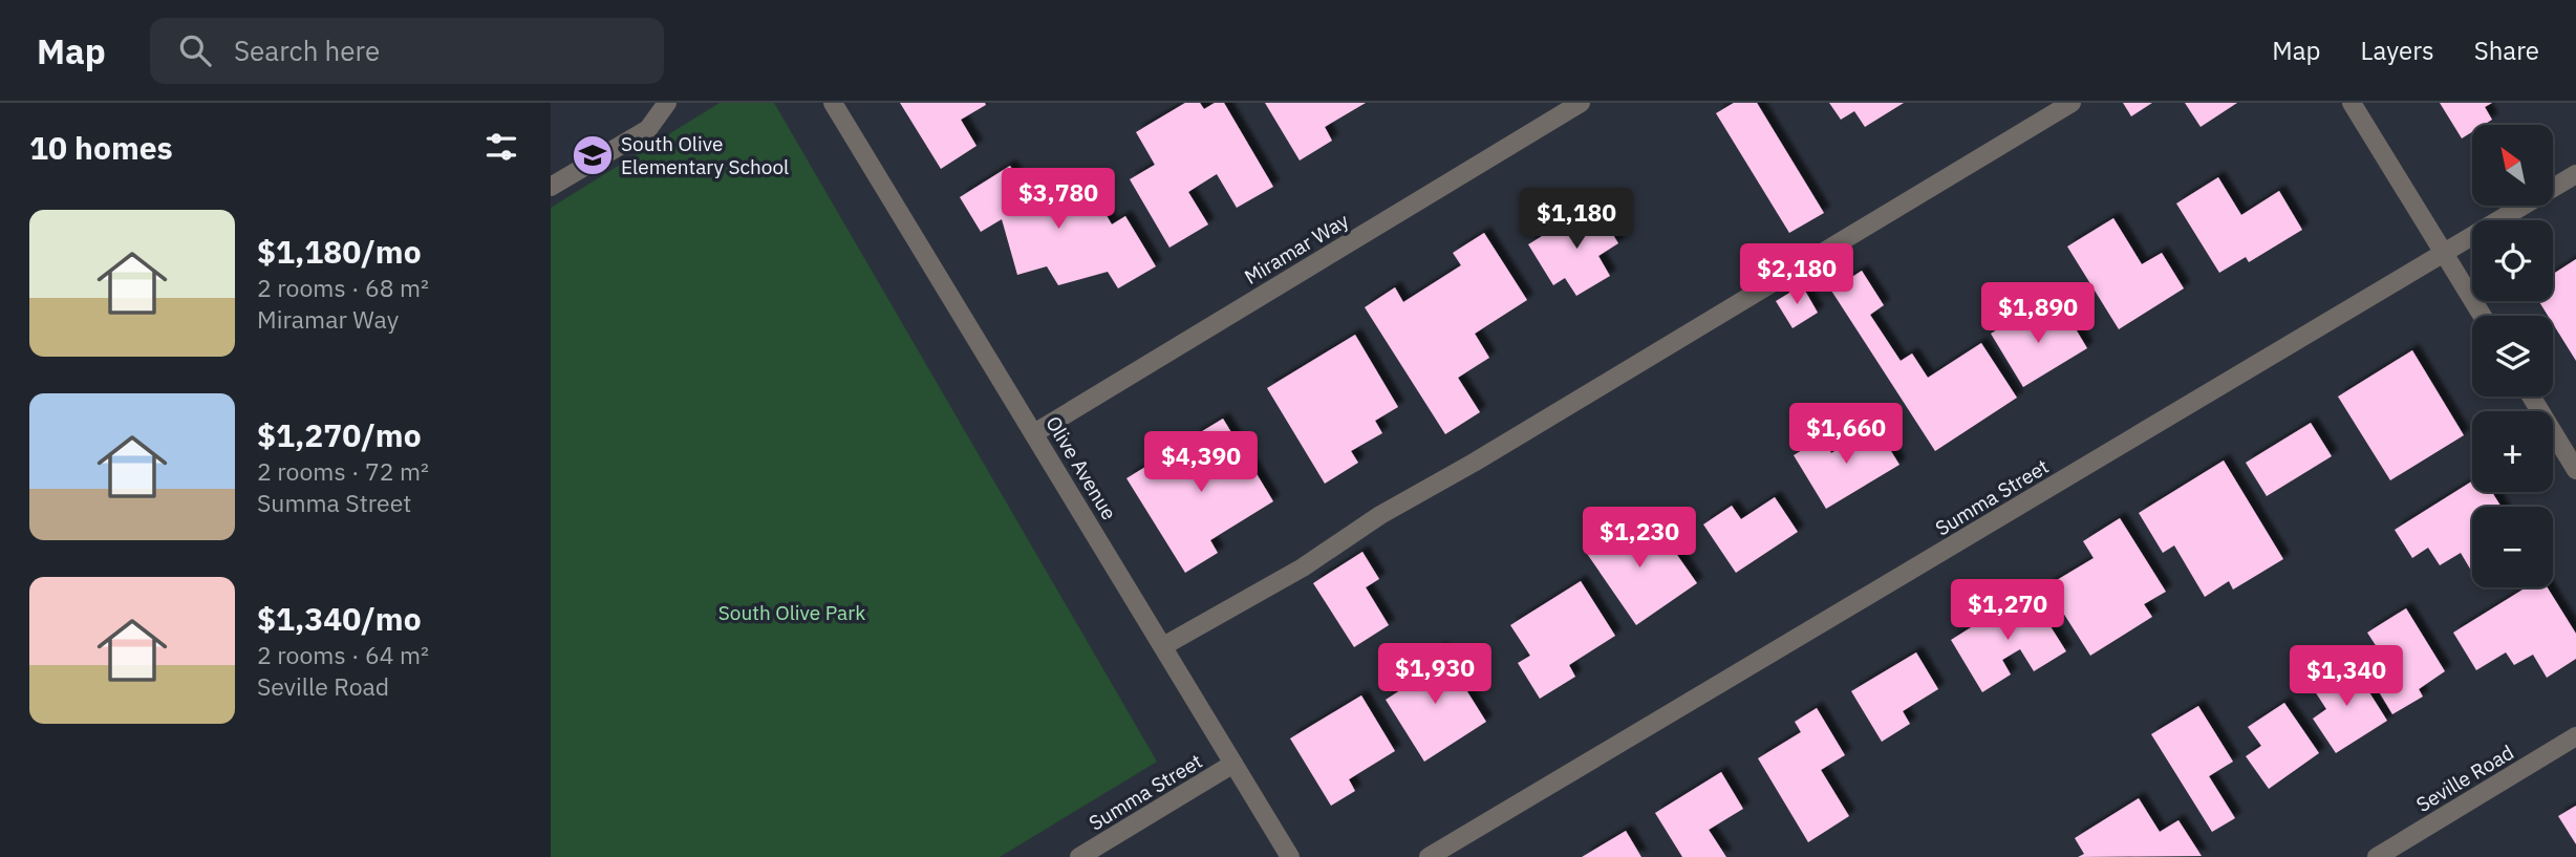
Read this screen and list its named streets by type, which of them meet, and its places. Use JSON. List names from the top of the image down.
{
  "streets": {
    "street": [
      "Miramar Way",
      "Olive Avenue",
      "Summa Street",
      "Seville Road"
    ]
  },
  "crossings": [
    ["Miramar Way", "Olive Avenue"],
    ["Olive Avenue", "Summa Street"]
  ],
  "parks": ["South Olive Park"],
  "places": {
    "school or university": ["South Olive Elementary School"]
  },
  "north": "top left",
  "page": {
    "header": "Map",
    "search": "Search here",
    "nav": ["Map", "Layers", "Share"],
    "heading": "10 homes",
    "map_buttons": ["+", "−"],
    "price": [
      "$3,780",
      "$1,180",
      "$2,180",
      "$1,890",
      "$1,660",
      "$4,390",
      "$1,230",
      "$1,270",
      "$1,930",
      "$1,340"
    ],
    "list": [
      {
        "name": "$1,180/mo",
        "note": "2 rooms · 68 m² · Miramar Way"
      },
      {
        "name": "$1,270/mo",
        "note": "2 rooms · 72 m² · Summa Street"
      },
      {
        "name": "$1,340/mo",
        "note": "2 rooms · 64 m² · Seville Road"
      }
    ]
  }
}
